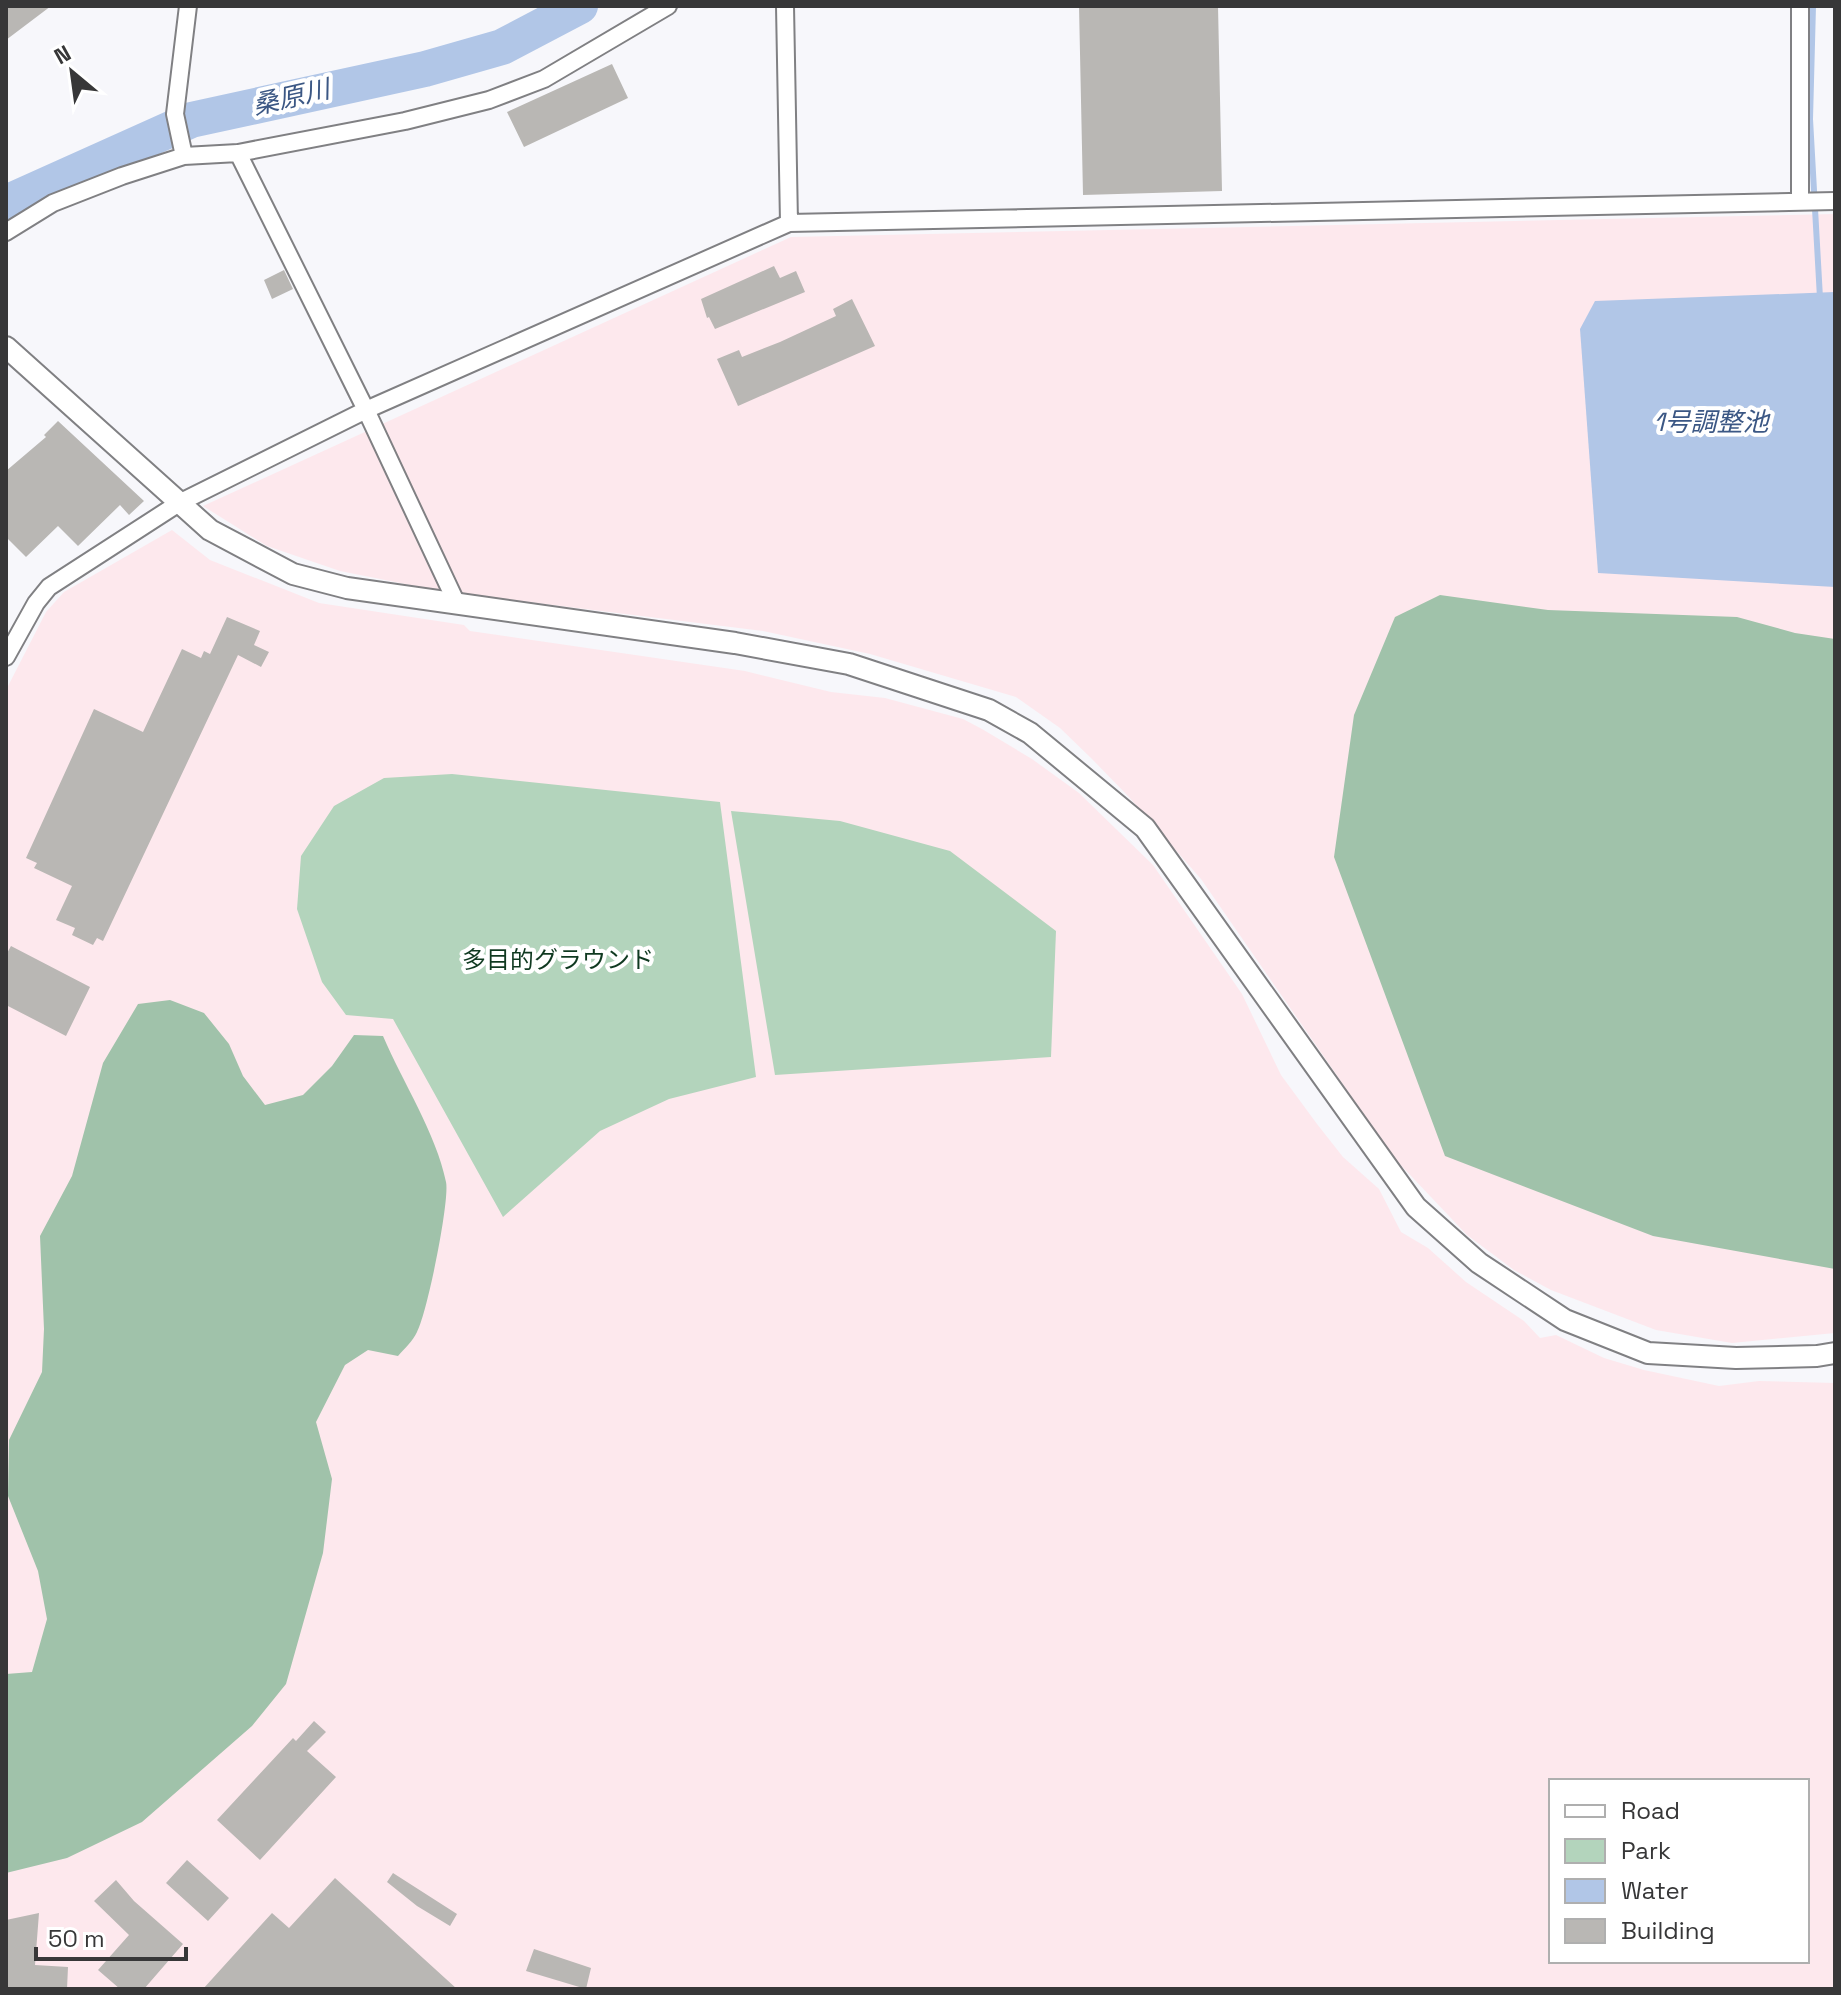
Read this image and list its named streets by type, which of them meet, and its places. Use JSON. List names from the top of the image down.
{
  "water": ["桑原川", "1号調整池"],
  "parks": ["多目的グラウンド"],
  "legend": [
    "Road",
    "Park",
    "Water",
    "Building"
  ],
  "scale_bar": "50 m",
  "north": "top left"
}
